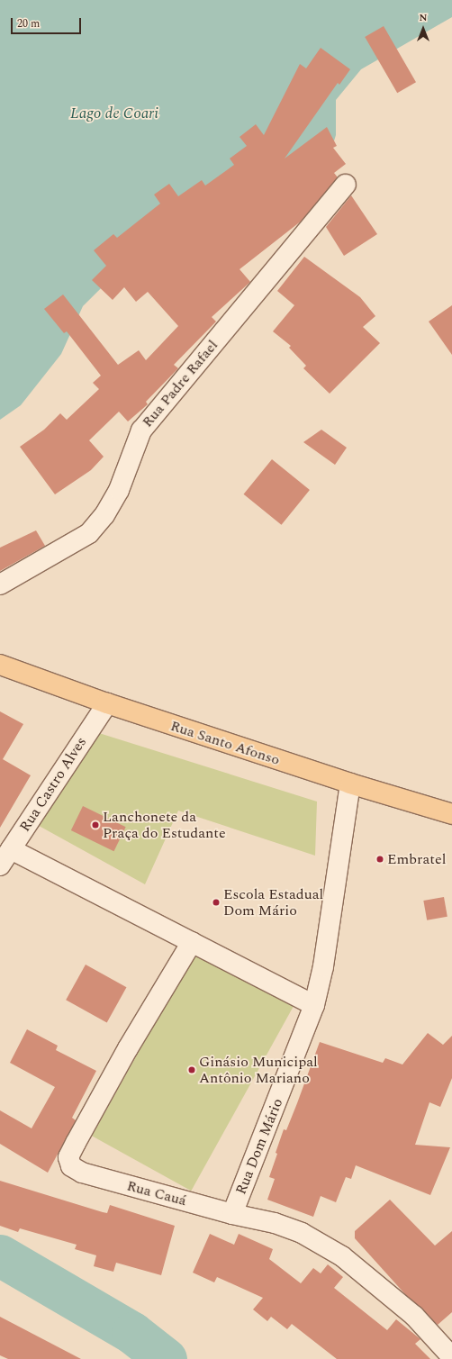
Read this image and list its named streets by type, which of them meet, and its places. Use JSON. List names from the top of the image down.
{
  "streets": {
    "main road": ["Rua Santo Afonso"],
    "street": [
      "Rua Padre Rafael",
      "Rua Castro Alves",
      "Rua Dom Mário",
      "Rua Cauá"
    ]
  },
  "crossings": [
    ["Rua Santo Afonso", "Rua Castro Alves"],
    ["Rua Santo Afonso", "Rua Dom Mário"],
    ["Rua Dom Mário", "Rua Cauá"]
  ],
  "water": ["Lago de Coari"],
  "places": [
    "Lanchonete da Praça do Estudante",
    "Embratel",
    "Escola Estadual Dom Mário",
    "Ginásio Municipal Antônio Mariano"
  ],
  "scale_bar": "20 m",
  "north": "top"
}
